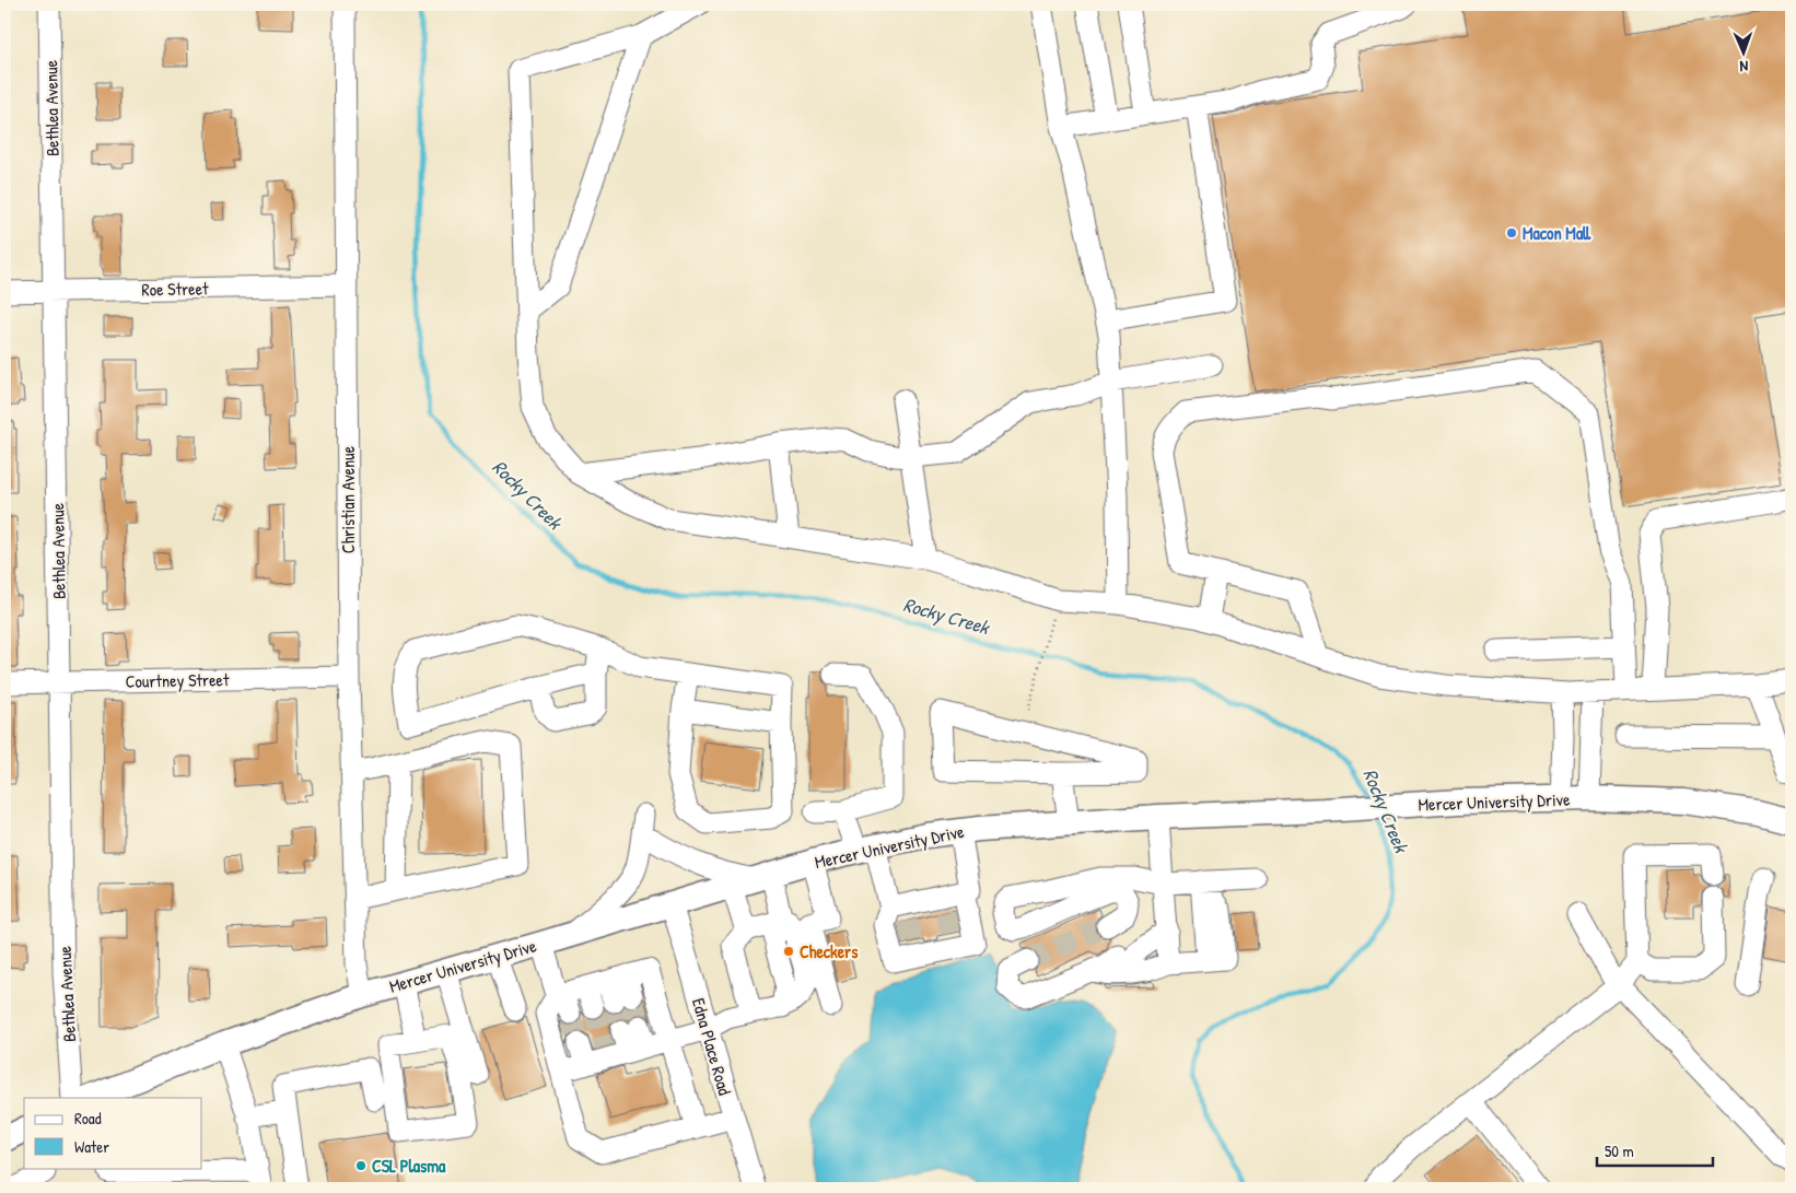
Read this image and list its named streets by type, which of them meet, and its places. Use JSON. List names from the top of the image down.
{
  "streets": {
    "main road": ["Mercer University Drive"],
    "street": [
      "Bethlea Avenue",
      "Roe Street",
      "Christian Avenue",
      "Courtney Street",
      "Edna Place Road"
    ]
  },
  "crossings": [
    ["Bethlea Avenue", "Roe Street"],
    ["Bethlea Avenue", "Courtney Street"],
    ["Roe Street", "Christian Avenue"],
    ["Christian Avenue", "Courtney Street"],
    ["Christian Avenue", "Mercer University Drive"],
    ["Mercer University Drive", "Edna Place Road"]
  ],
  "water": ["Rocky Creek"],
  "places": ["Macon Mall", "Checkers", "CSL Plasma"],
  "legend": ["Road", "Water"],
  "scale_bar": "50 m",
  "north": "bottom"
}
